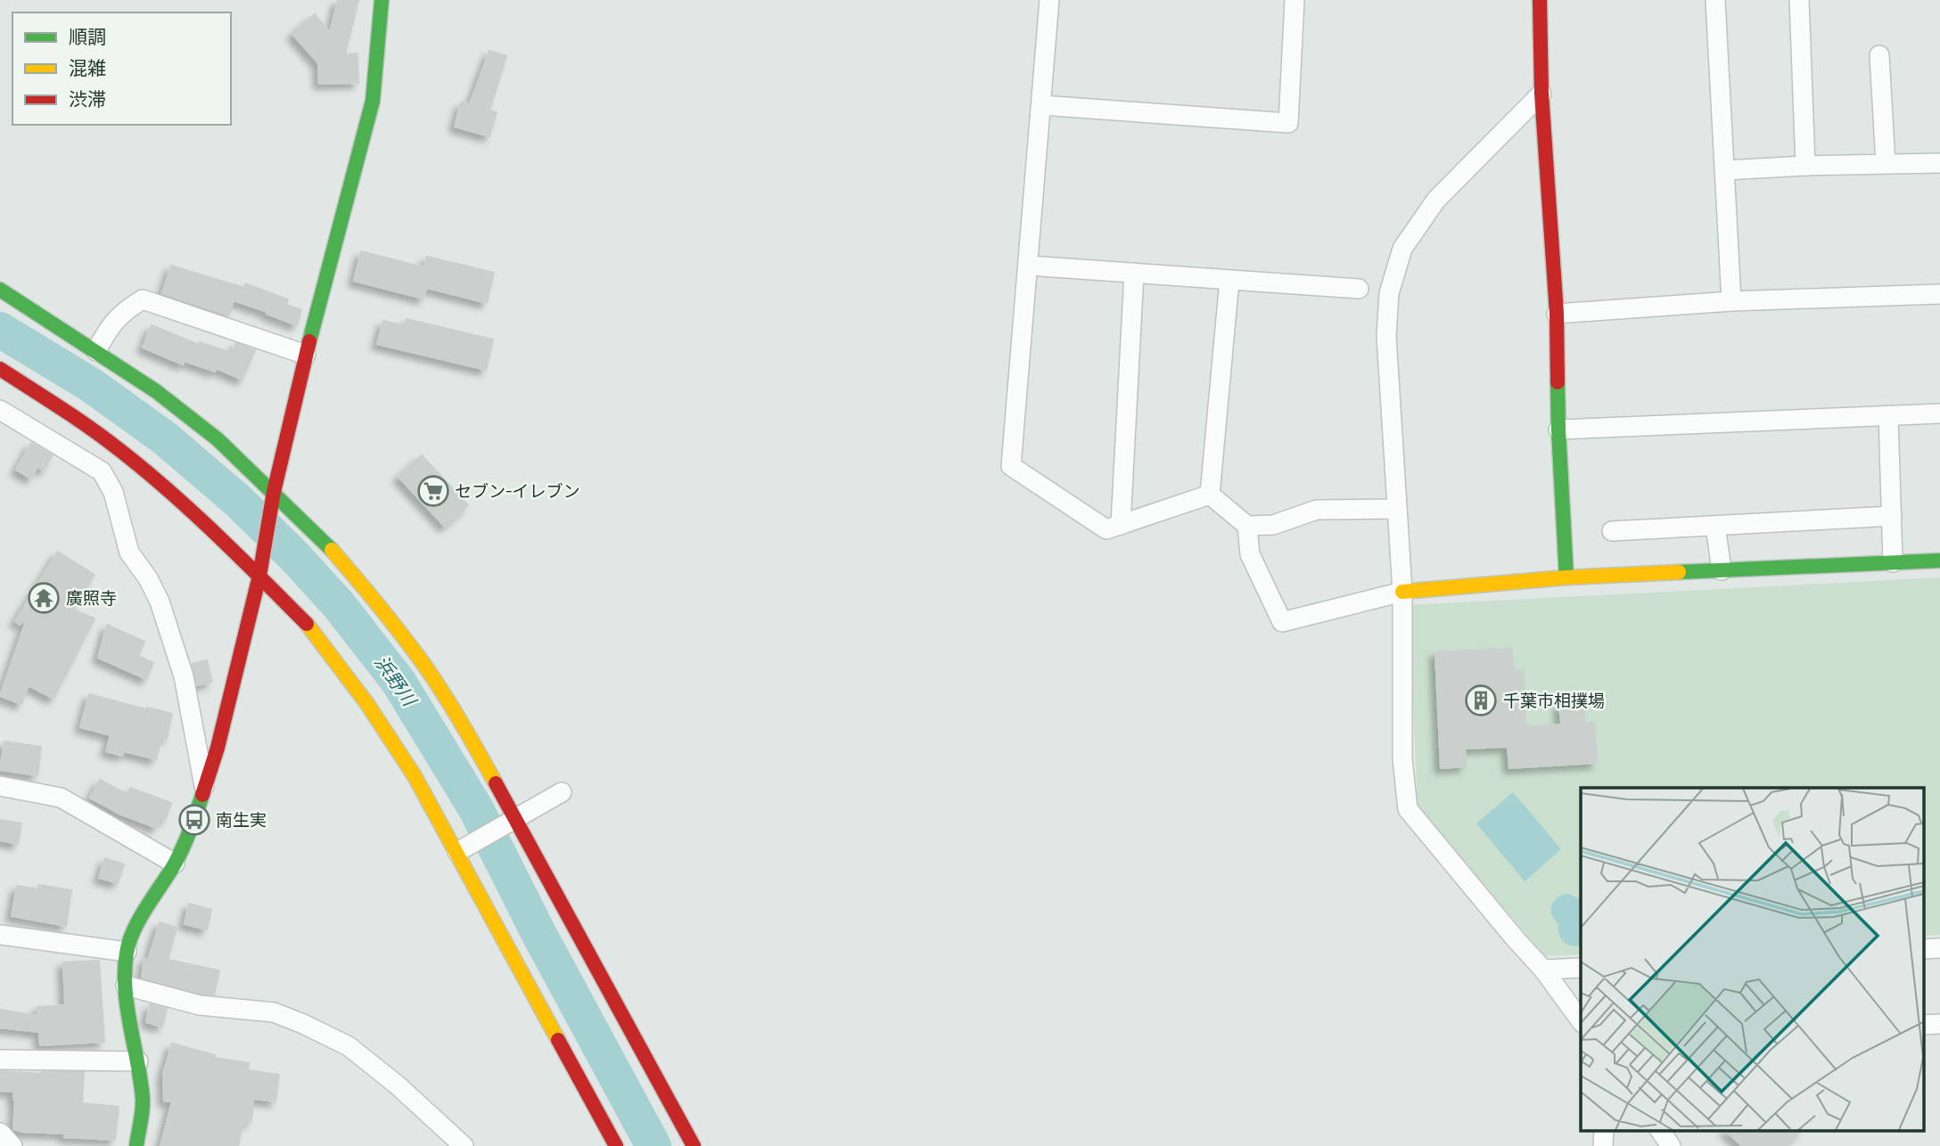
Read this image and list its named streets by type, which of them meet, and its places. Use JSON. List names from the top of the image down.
{
  "water": ["浜野川"],
  "places": {
    "supermarket": ["セブン-イレブン"],
    "temple": ["廣照寺"],
    "building": ["千葉市相撲場"],
    "bus stop": ["南生実"]
  },
  "legend": ["順調", "混雑", "渋滞"]
}
